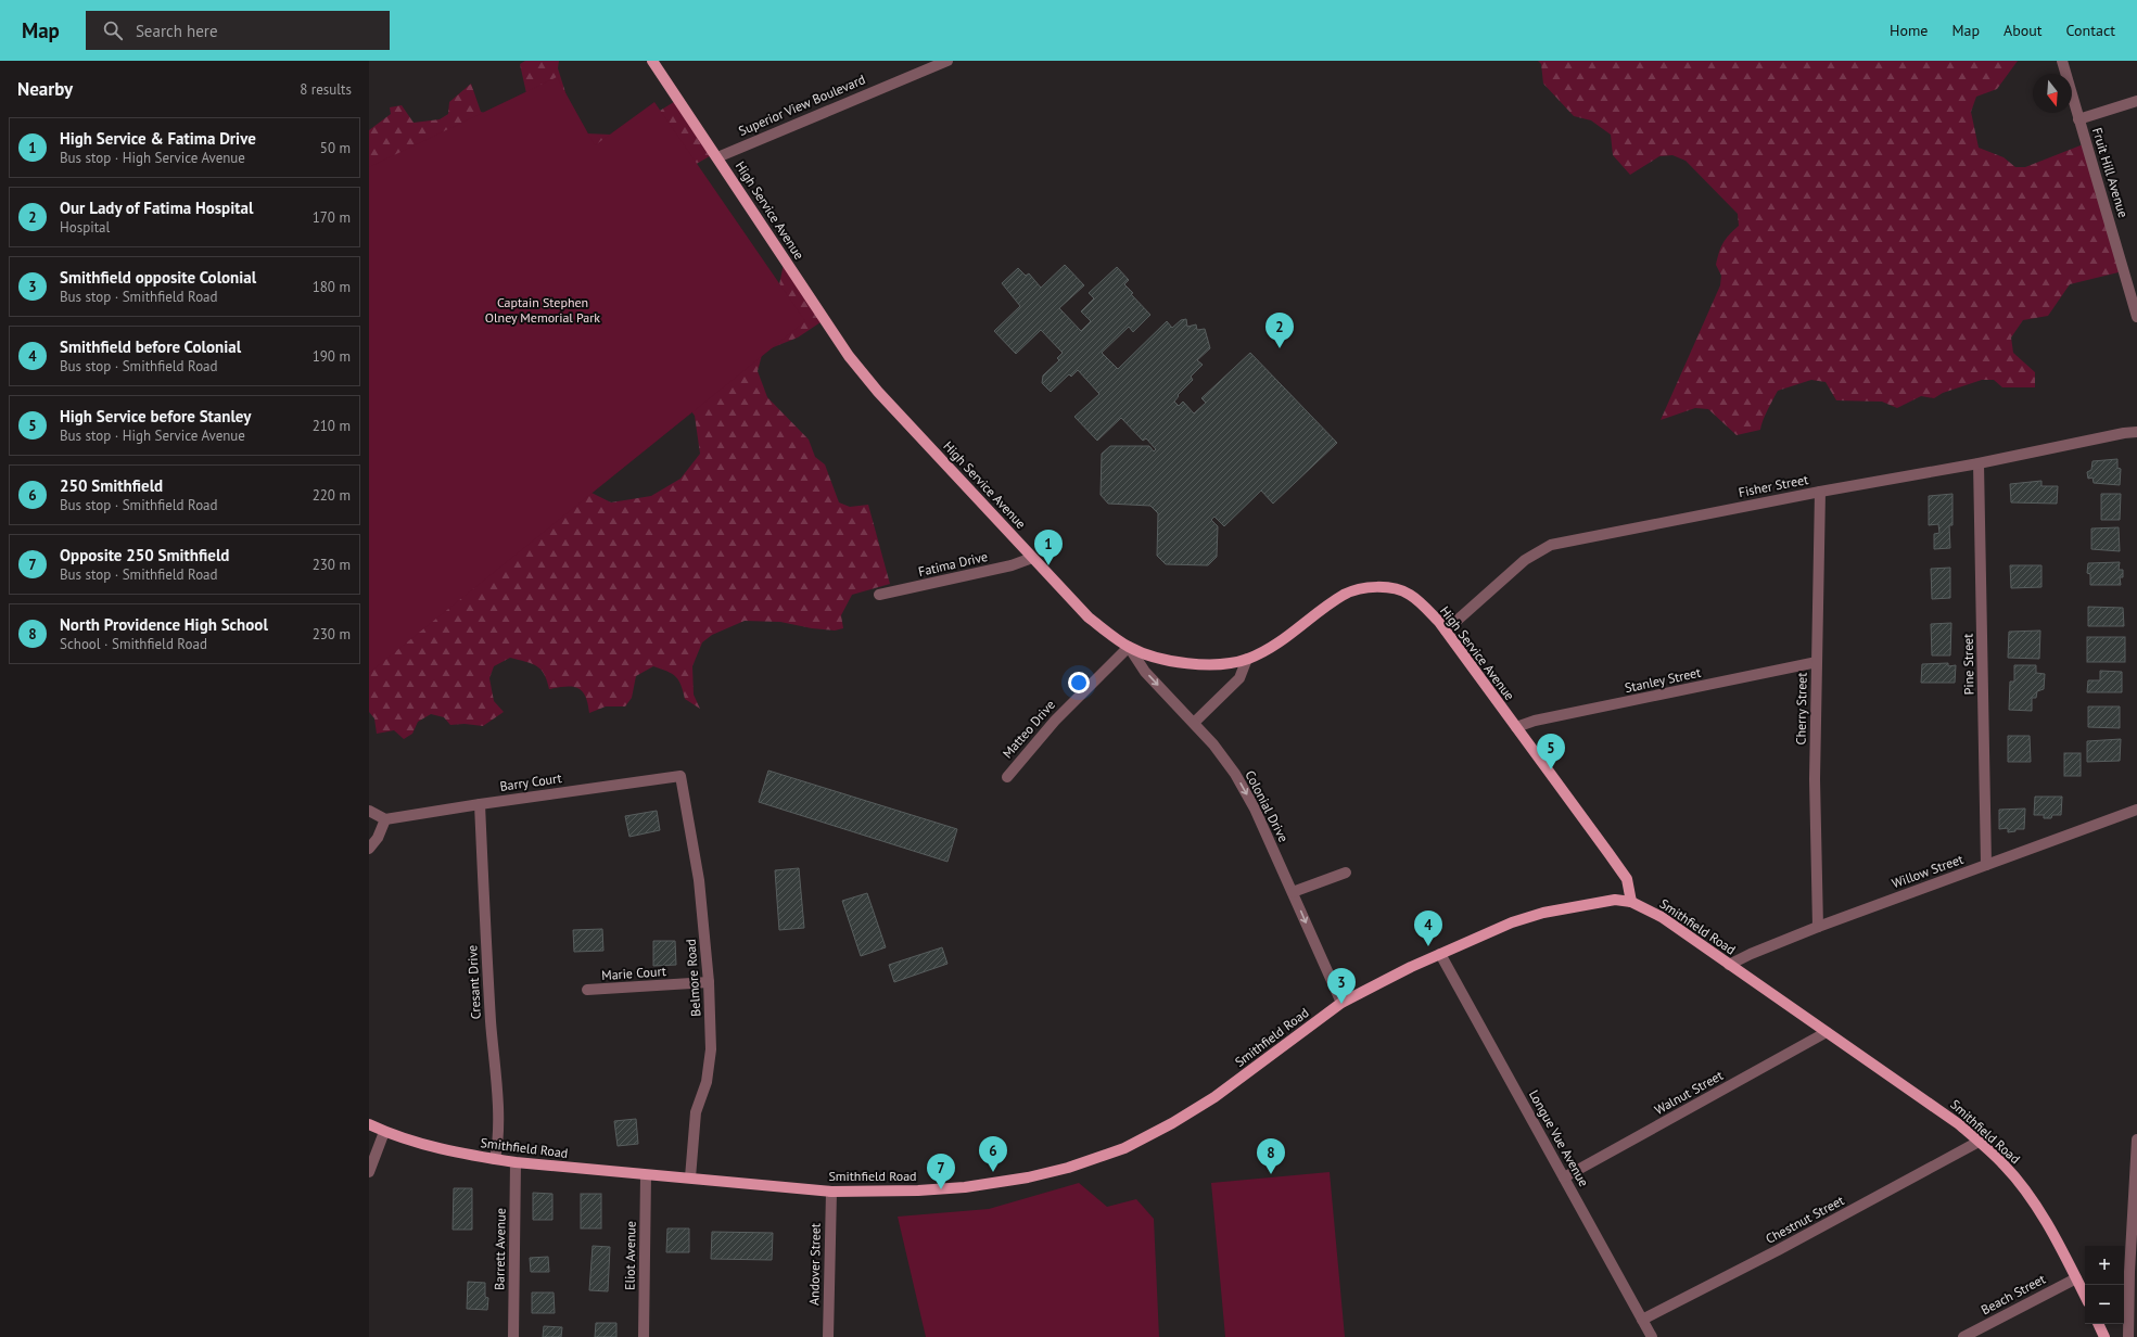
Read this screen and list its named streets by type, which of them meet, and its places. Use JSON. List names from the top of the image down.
{
  "streets": {
    "main road": ["High Service Avenue", "Smithfield Road"],
    "street": [
      "Superior View Boulevard",
      "Fruit Hill Avenue",
      "Fisher Street",
      "Fatima Drive",
      "Pine Street",
      "Stanley Street",
      "Cherry Street",
      "Matteo Drive",
      "Barry Court",
      "Colonial Drive",
      "Willow Street",
      "Marie Court",
      "Belmore Road",
      "Cresant Drive",
      "Walnut Street",
      "Longue Vue Avenue",
      "Chestnut Street",
      "Barrett Avenue",
      "Eliot Avenue",
      "Andover Street",
      "Beach Street"
    ]
  },
  "crossings": [
    ["Superior View Boulevard", "High Service Avenue"],
    ["High Service Avenue", "Fisher Street"],
    ["High Service Avenue", "Fatima Drive"],
    ["High Service Avenue", "Stanley Street"],
    ["High Service Avenue", "Matteo Drive"],
    ["High Service Avenue", "Colonial Drive"],
    ["High Service Avenue", "Smithfield Road"],
    ["Fisher Street", "Pine Street"],
    ["Fisher Street", "Cherry Street"],
    ["Pine Street", "Willow Street"],
    ["Stanley Street", "Cherry Street"],
    ["Cherry Street", "Willow Street"],
    ["Matteo Drive", "Colonial Drive"],
    ["Barry Court", "Belmore Road"],
    ["Barry Court", "Cresant Drive"],
    ["Colonial Drive", "Smithfield Road"],
    ["Willow Street", "Smithfield Road"],
    ["Smithfield Road", "Belmore Road"],
    ["Smithfield Road", "Cresant Drive"],
    ["Smithfield Road", "Walnut Street"],
    ["Smithfield Road", "Longue Vue Avenue"],
    ["Smithfield Road", "Chestnut Street"],
    ["Smithfield Road", "Barrett Avenue"],
    ["Smithfield Road", "Eliot Avenue"],
    ["Smithfield Road", "Andover Street"],
    ["Smithfield Road", "Beach Street"],
    ["Marie Court", "Belmore Road"],
    ["Walnut Street", "Longue Vue Avenue"],
    ["Longue Vue Avenue", "Chestnut Street"]
  ],
  "one_way": ["Colonial Drive"],
  "parks": ["Captain Stephen Olney Memorial Park"],
  "north": "bottom",
  "page": {
    "header": "Map",
    "search": "Search here",
    "nav": [
      "Home",
      "Map",
      "About",
      "Contact"
    ],
    "heading": ["Nearby", "8 results"],
    "list": [
      {
        "mark": "1",
        "name": "High Service & Fatima Drive",
        "note": "Bus stop · High Service Avenue",
        "value": "50 m"
      },
      {
        "mark": "2",
        "name": "Our Lady of Fatima Hospital",
        "note": "Hospital",
        "value": "170 m"
      },
      {
        "mark": "3",
        "name": "Smithfield opposite Colonial",
        "note": "Bus stop · Smithfield Road",
        "value": "180 m"
      },
      {
        "mark": "4",
        "name": "Smithfield before Colonial",
        "note": "Bus stop · Smithfield Road",
        "value": "190 m"
      },
      {
        "mark": "5",
        "name": "High Service before Stanley",
        "note": "Bus stop · High Service Avenue",
        "value": "210 m"
      },
      {
        "mark": "6",
        "name": "250 Smithfield",
        "note": "Bus stop · Smithfield Road",
        "value": "220 m"
      },
      {
        "mark": "7",
        "name": "Opposite 250 Smithfield",
        "note": "Bus stop · Smithfield Road",
        "value": "230 m"
      },
      {
        "mark": "8",
        "name": "North Providence High School",
        "note": "School · Smithfield Road",
        "value": "230 m"
      }
    ],
    "pins": [
      "2",
      "1",
      "5",
      "4",
      "3",
      "6",
      "8",
      "7"
    ],
    "map_buttons": ["+", "−"]
  }
}
